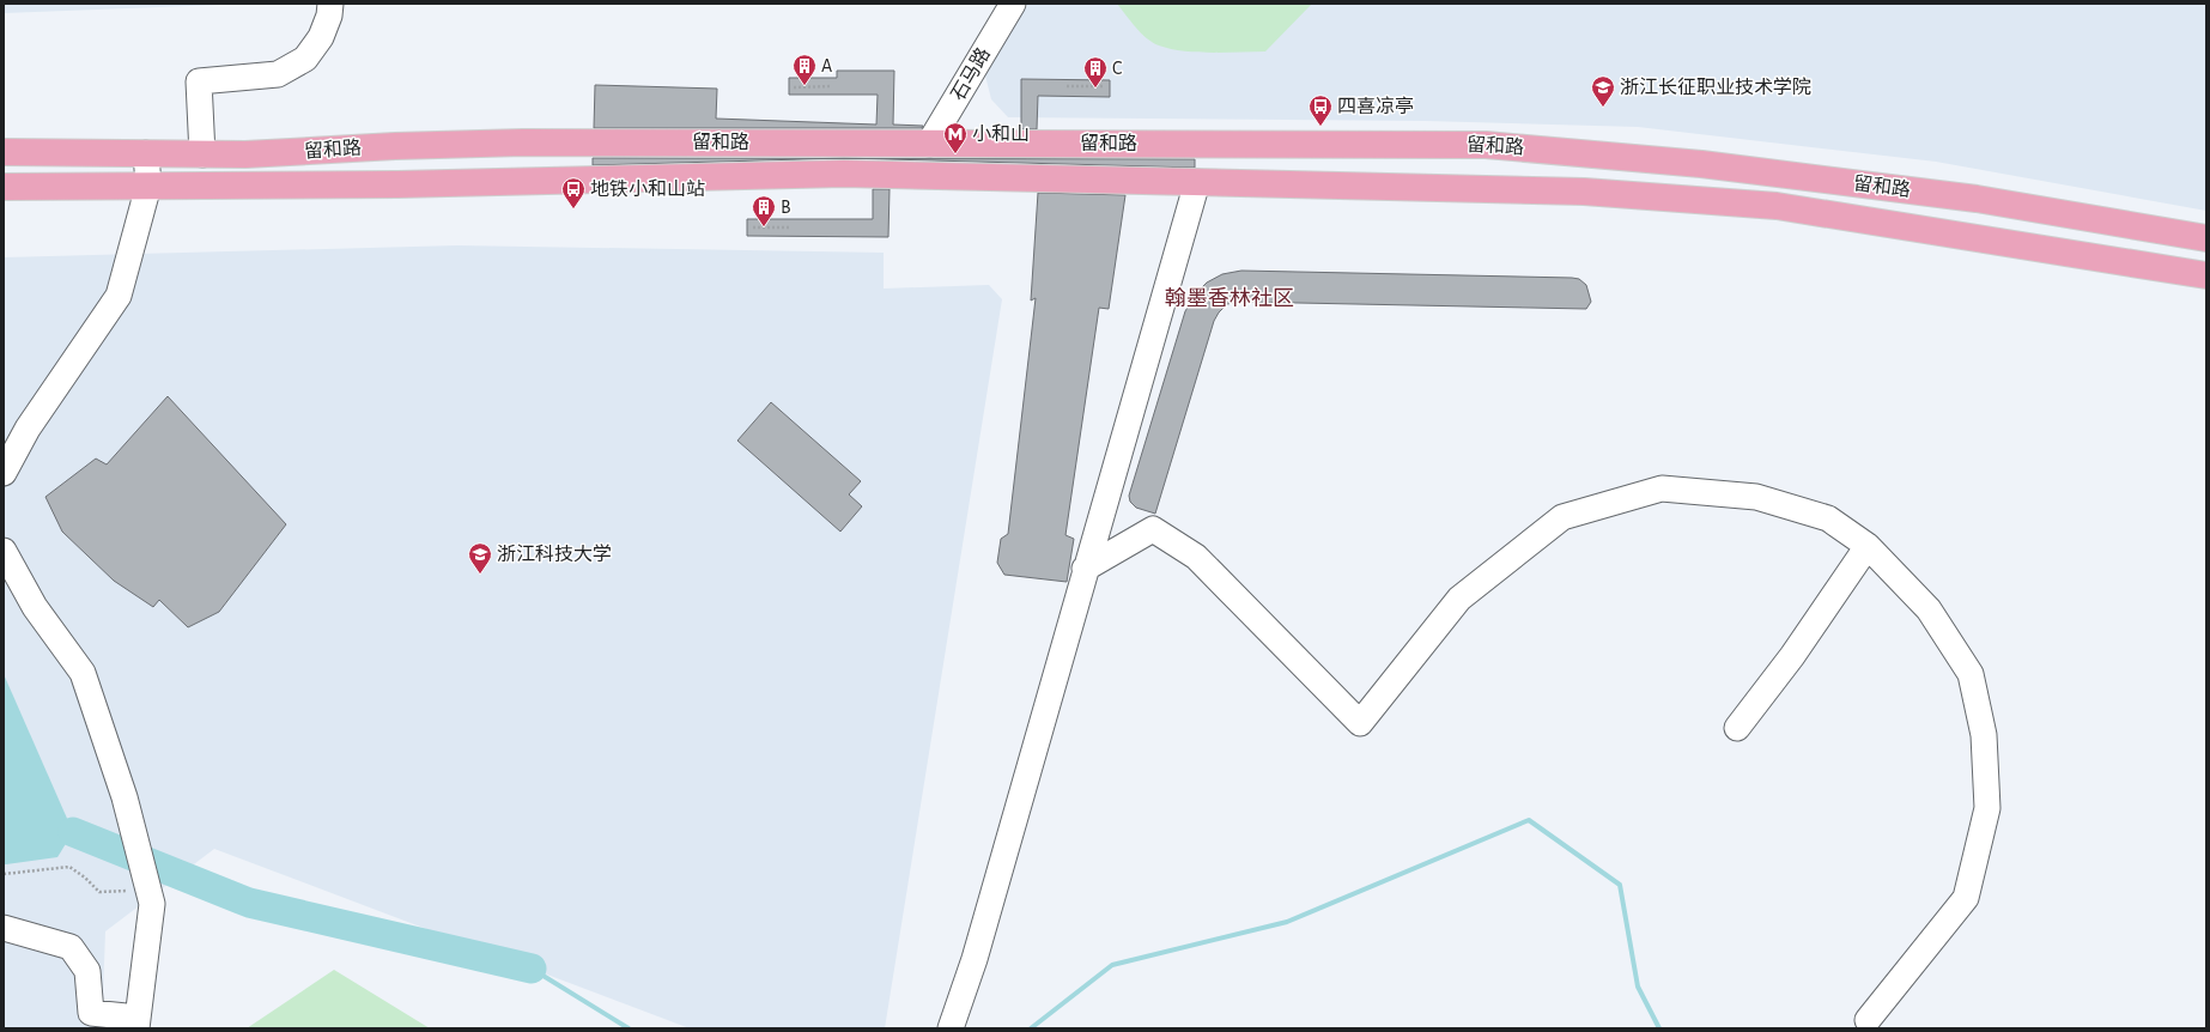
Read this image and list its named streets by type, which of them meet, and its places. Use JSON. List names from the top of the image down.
{
  "streets": {
    "main road": ["留和路"],
    "street": ["石马路"]
  },
  "crossings": [
    ["石马路", "留和路"]
  ],
  "districts": ["翰墨香林社区"],
  "places": {
    "building": ["A", "C", "B"],
    "school or university": ["浙江长征职业技术学院", "浙江科技大学"],
    "bus stop": ["四喜凉亭", "地铁小和山站"],
    "metro station": ["小和山"]
  }
}
